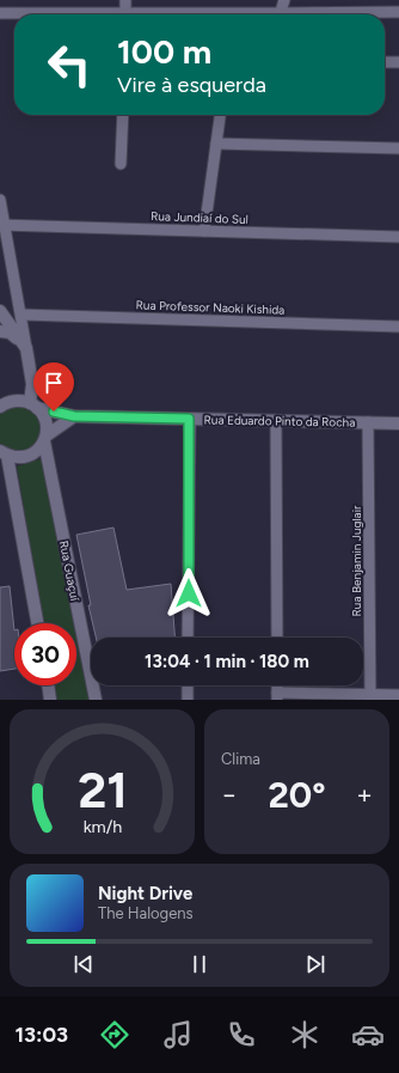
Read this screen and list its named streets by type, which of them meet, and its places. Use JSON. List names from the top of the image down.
{
  "streets": {
    "main road": ["Rua Eduardo Pinto da Rocha", "Rua Guaçuí"],
    "street": ["Rua Jundiaí do Sul", "Rua Professor Naoki Kishida", "Rua Benjamin Juglair"]
  },
  "crossings": [
    ["Rua Eduardo Pinto da Rocha", "Rua Benjamin Juglair"],
    ["Rua Eduardo Pinto da Rocha", "Rua Guaçuí"]
  ],
  "page": {
    "turn": ["100 m", "Vire à esquerda"],
    "limit": "30",
    "trip": "13:04 · 1 min · 180 m",
    "tile": "Clima",
    "heat": ["−", "20°", "+"],
    "song": ["Night Drive", "The Halogens"],
    "tabs": "13:03",
    "gauge": ["21", "km/h"]
  }
}
